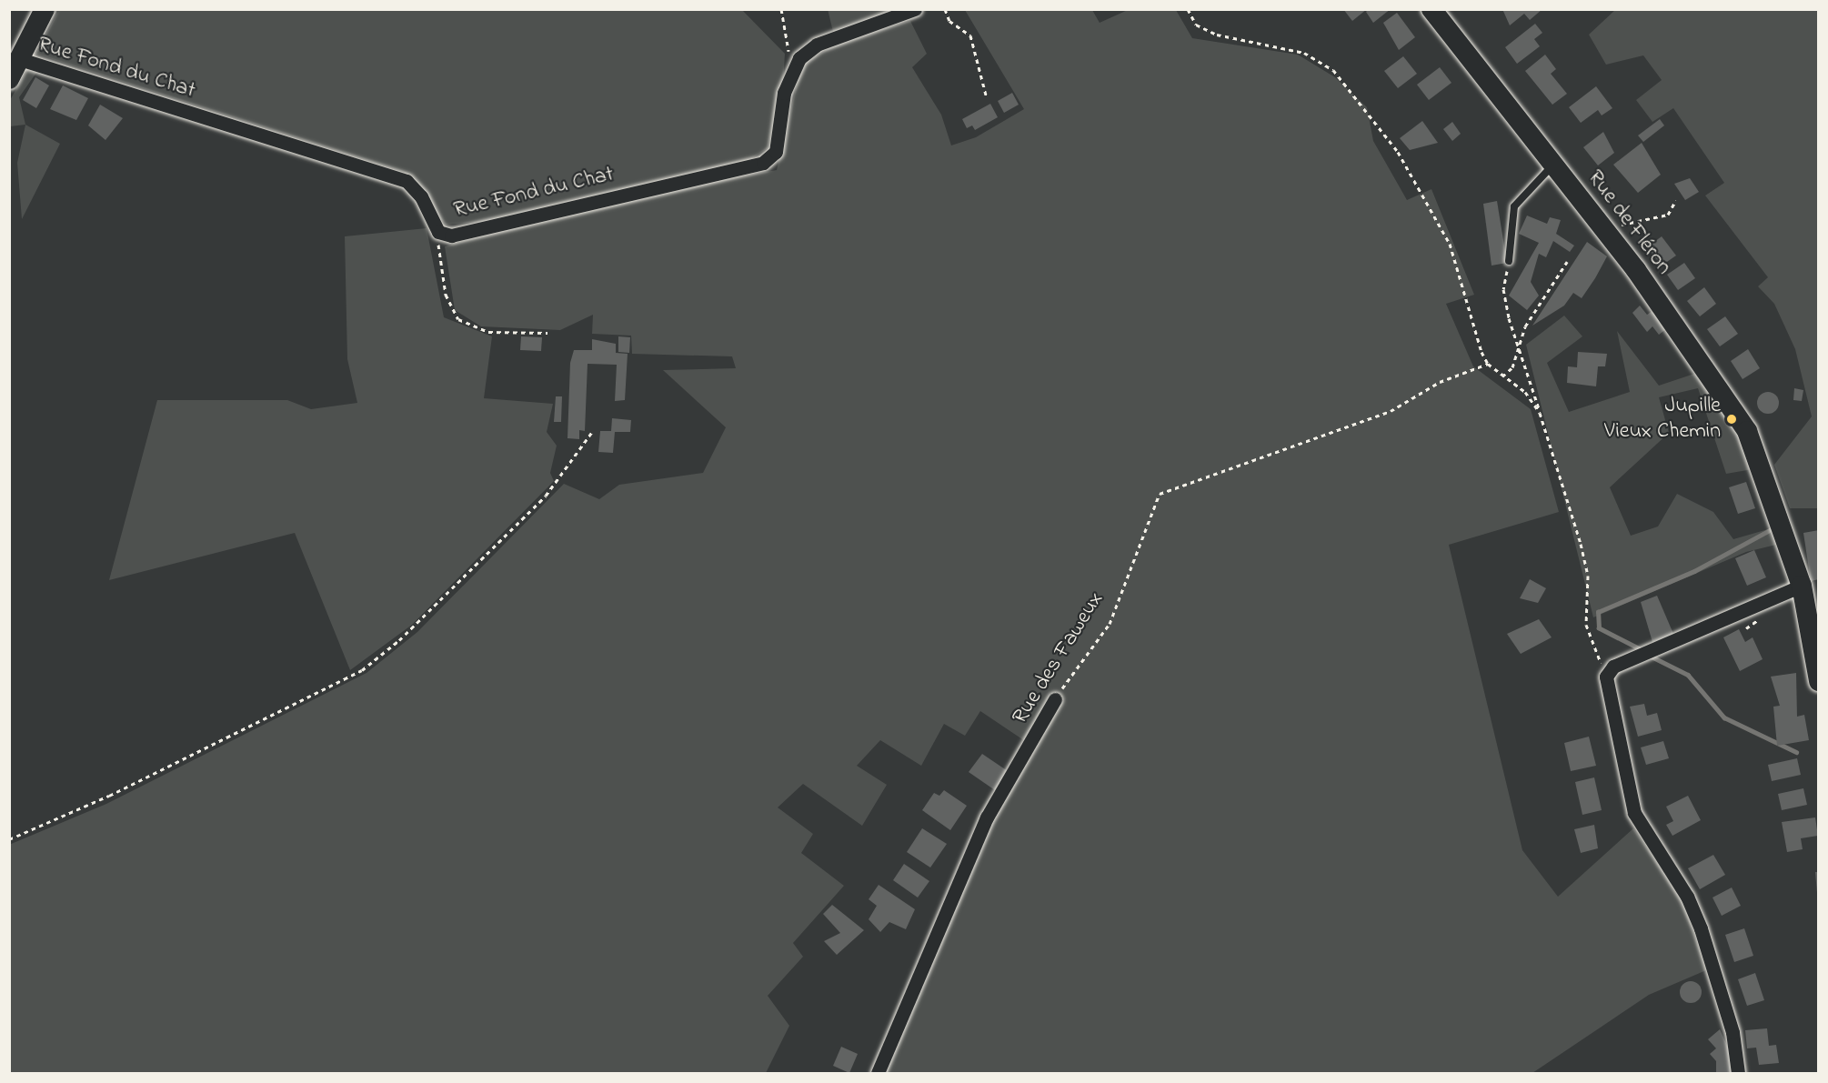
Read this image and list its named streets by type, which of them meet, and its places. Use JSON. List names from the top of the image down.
{
  "streets": {
    "street": ["Rue Fond du Chat", "Rue de Fléron", "Rue des Faweux"]
  },
  "places": ["Jupille Vieux Chemin"]
}
